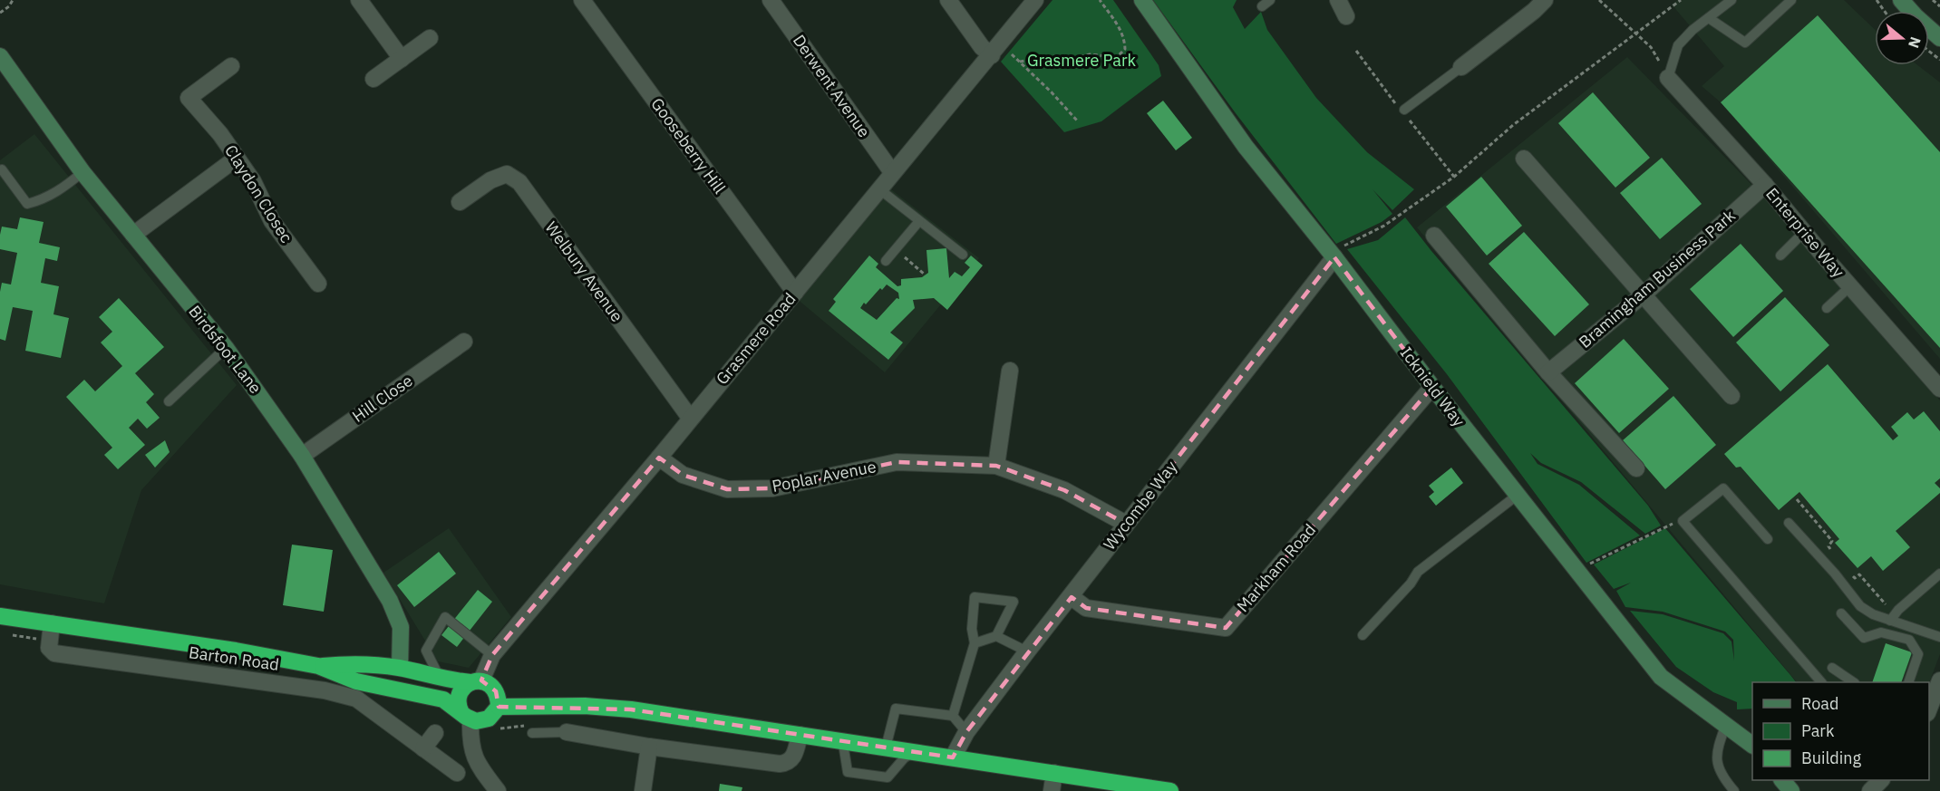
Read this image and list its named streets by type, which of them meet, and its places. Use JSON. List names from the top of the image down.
{
  "streets": {
    "highway": ["Barton Road"],
    "street": [
      "Derwent Avenue",
      "Gooseberry Hill",
      "Claydon Closec",
      "Enterprise Way",
      "Welbury Avenue",
      "Bramingham Business Park",
      "Grasmere Road",
      "Birdsfoot Lane",
      "Icknield Way",
      "Hill Close",
      "Poplar Avenue",
      "Wycombe Way",
      "Markham Road"
    ]
  },
  "crossings": [
    ["Derwent Avenue", "Grasmere Road"],
    ["Gooseberry Hill", "Grasmere Road"],
    ["Enterprise Way", "Bramingham Business Park"],
    ["Welbury Avenue", "Grasmere Road"],
    ["Grasmere Road", "Poplar Avenue"],
    ["Grasmere Road", "Barton Road"],
    ["Birdsfoot Lane", "Hill Close"],
    ["Birdsfoot Lane", "Barton Road"],
    ["Icknield Way", "Wycombe Way"],
    ["Icknield Way", "Markham Road"],
    ["Poplar Avenue", "Wycombe Way"],
    ["Wycombe Way", "Markham Road"]
  ],
  "parks": ["Grasmere Park"],
  "legend": ["Road", "Park", "Building"],
  "north": "right"
}
